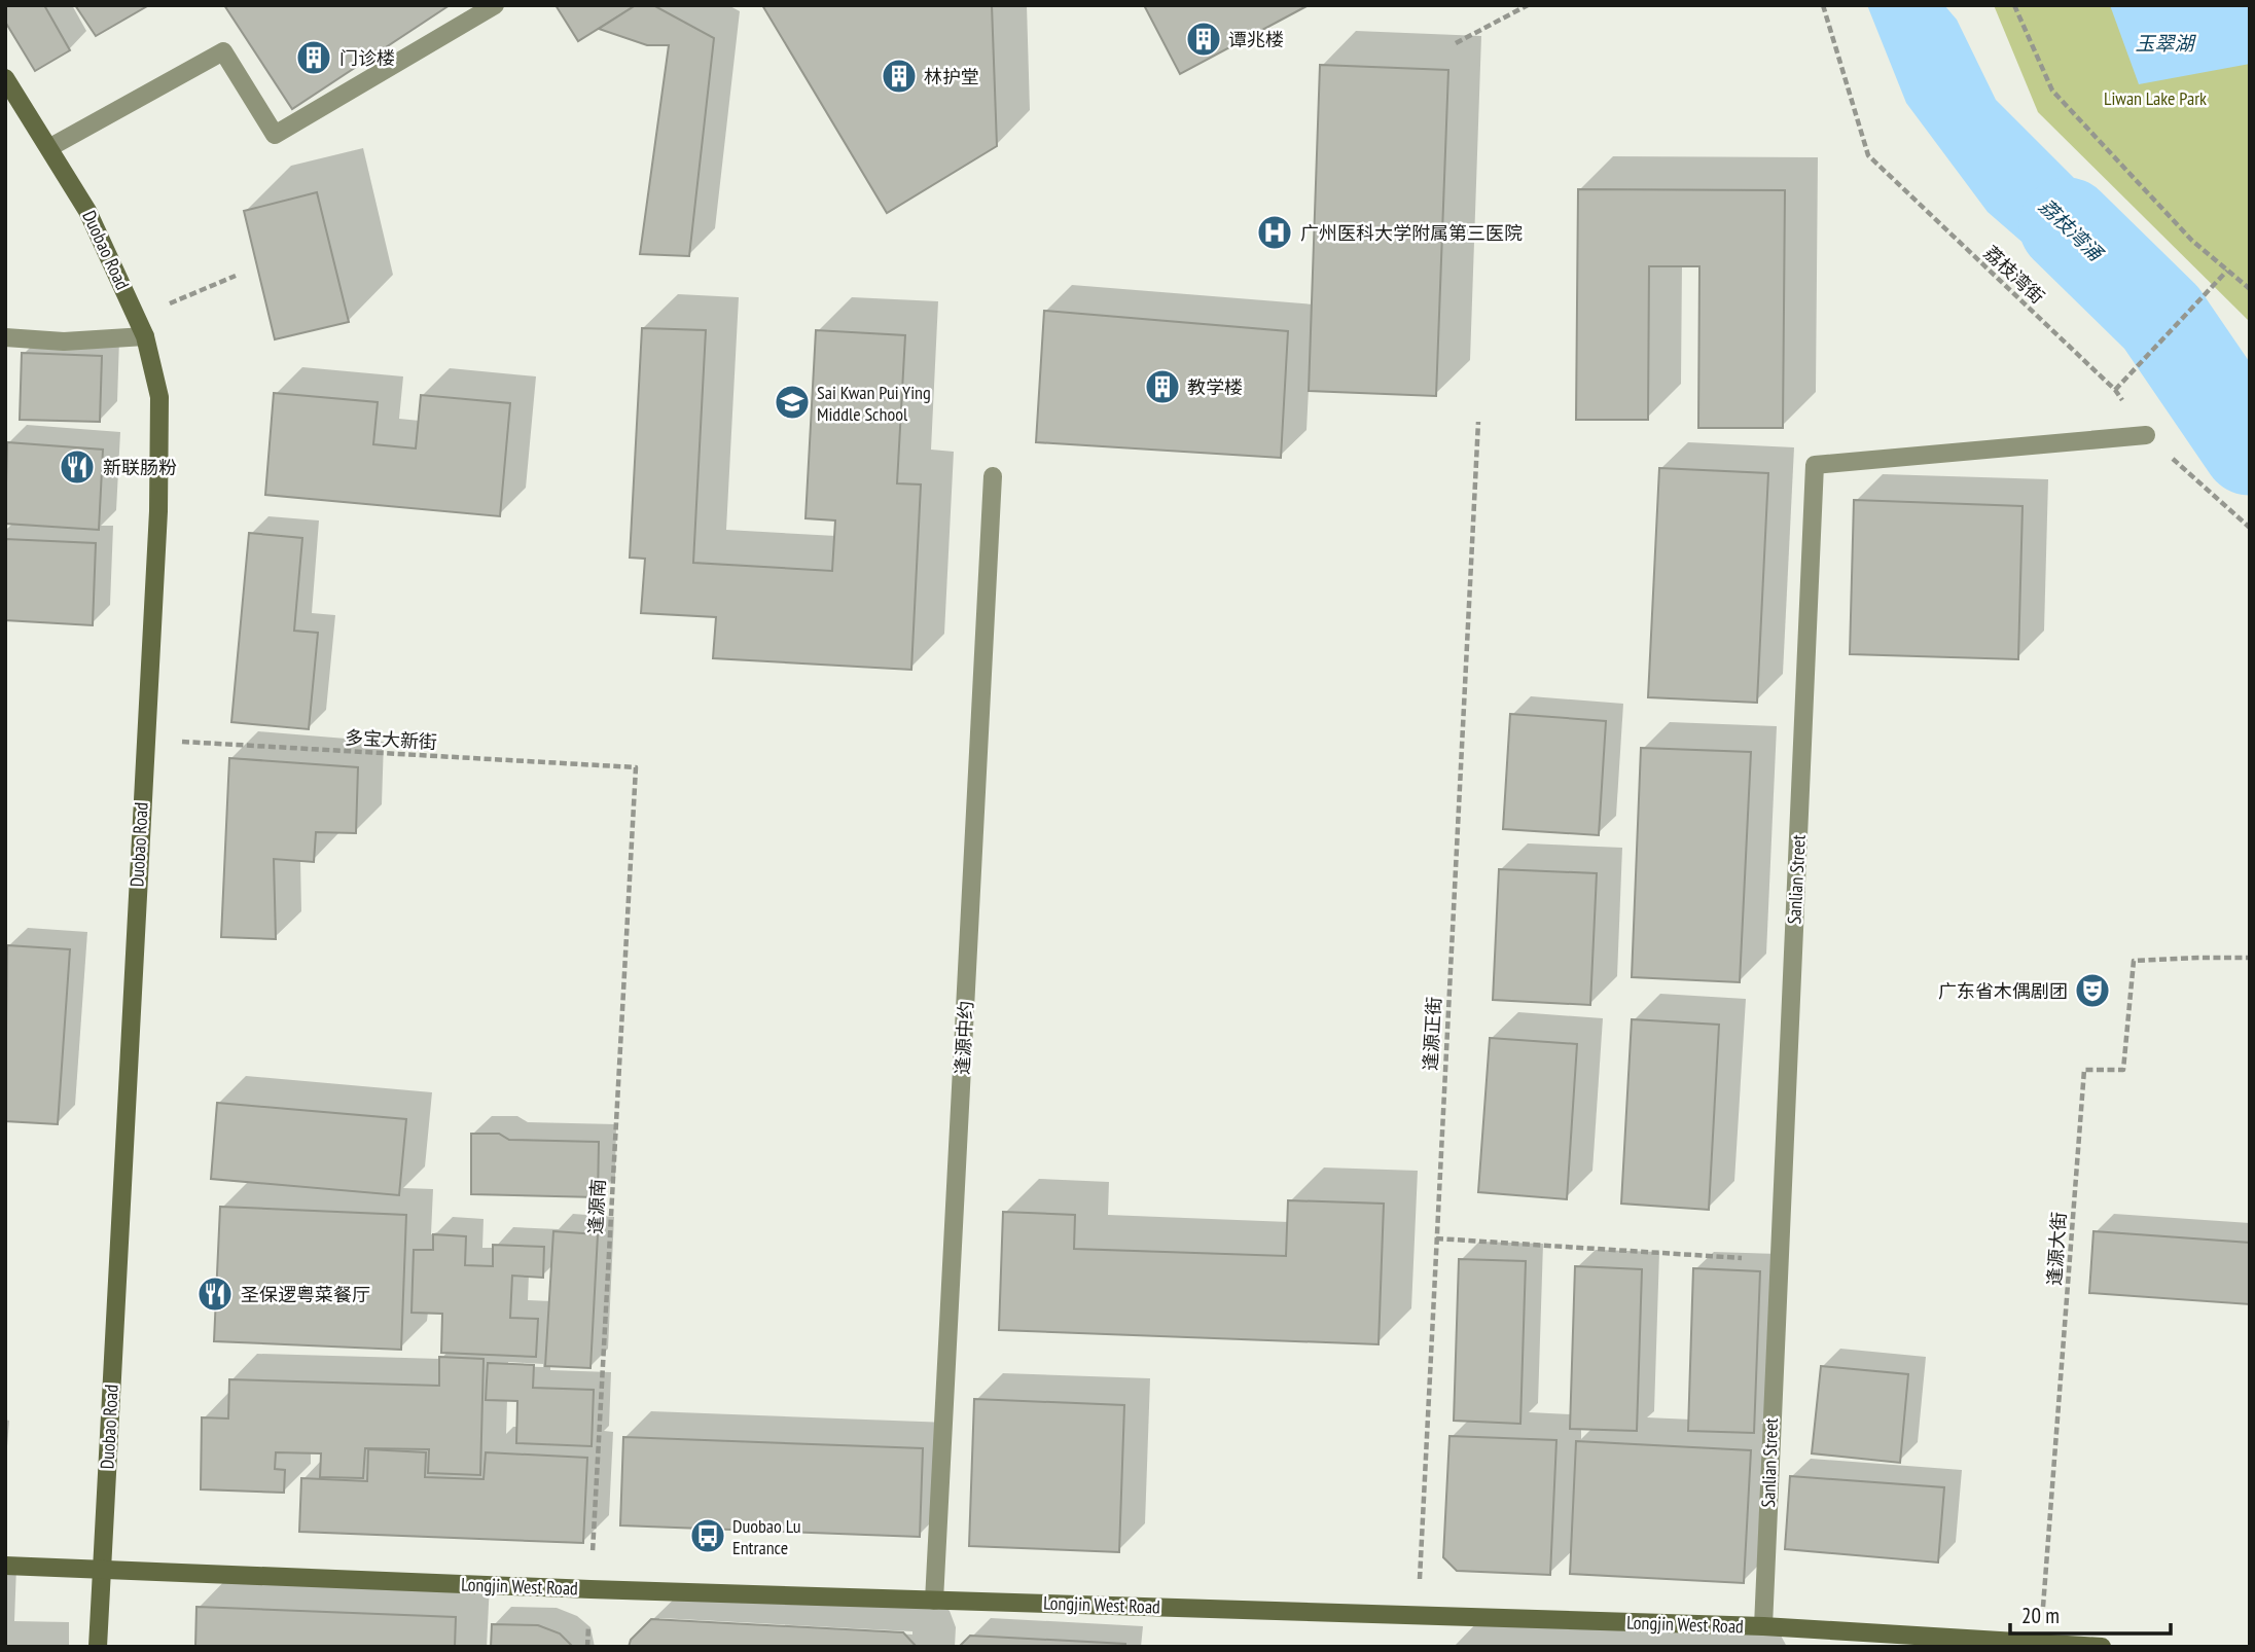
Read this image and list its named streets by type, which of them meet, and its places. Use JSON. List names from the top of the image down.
{
  "streets": {
    "street": ["Duobao Road", "Longjin West Road"],
    "lane": ["Sanlian Street", "逢源中约"],
    "path": [
      "荔枝湾街",
      "多宝大新街",
      "逢源正街",
      "逢源南",
      "逢源大街"
    ]
  },
  "crossings": [
    ["Duobao Road", "多宝大新街"],
    ["Duobao Road", "Longjin West Road"],
    ["荔枝湾街", "Sanlian Street"],
    ["多宝大新街", "逢源南"],
    ["Sanlian Street", "Longjin West Road"],
    ["逢源正街", "Longjin West Road"],
    ["逢源中约", "Longjin West Road"],
    ["逢源南", "Longjin West Road"],
    ["逢源大街", "Longjin West Road"]
  ],
  "water": ["玉翠湖", "荔枝湾涌"],
  "parks": ["Liwan Lake Park"],
  "places": {
    "building": [
      "谭兆楼",
      "门诊楼",
      "林护堂",
      "教学楼"
    ],
    "hospital": ["广州医科大学附属第三医院"],
    "school or university": ["Sai Kwan Pui Ying Middle School"],
    "restaurant": ["新联肠粉", "圣保逻粤菜餐厅"],
    "theatre": ["广东省木偶剧团"],
    "bus stop": ["Duobao Lu Entrance"]
  },
  "scale_bar": "20 m"
}
